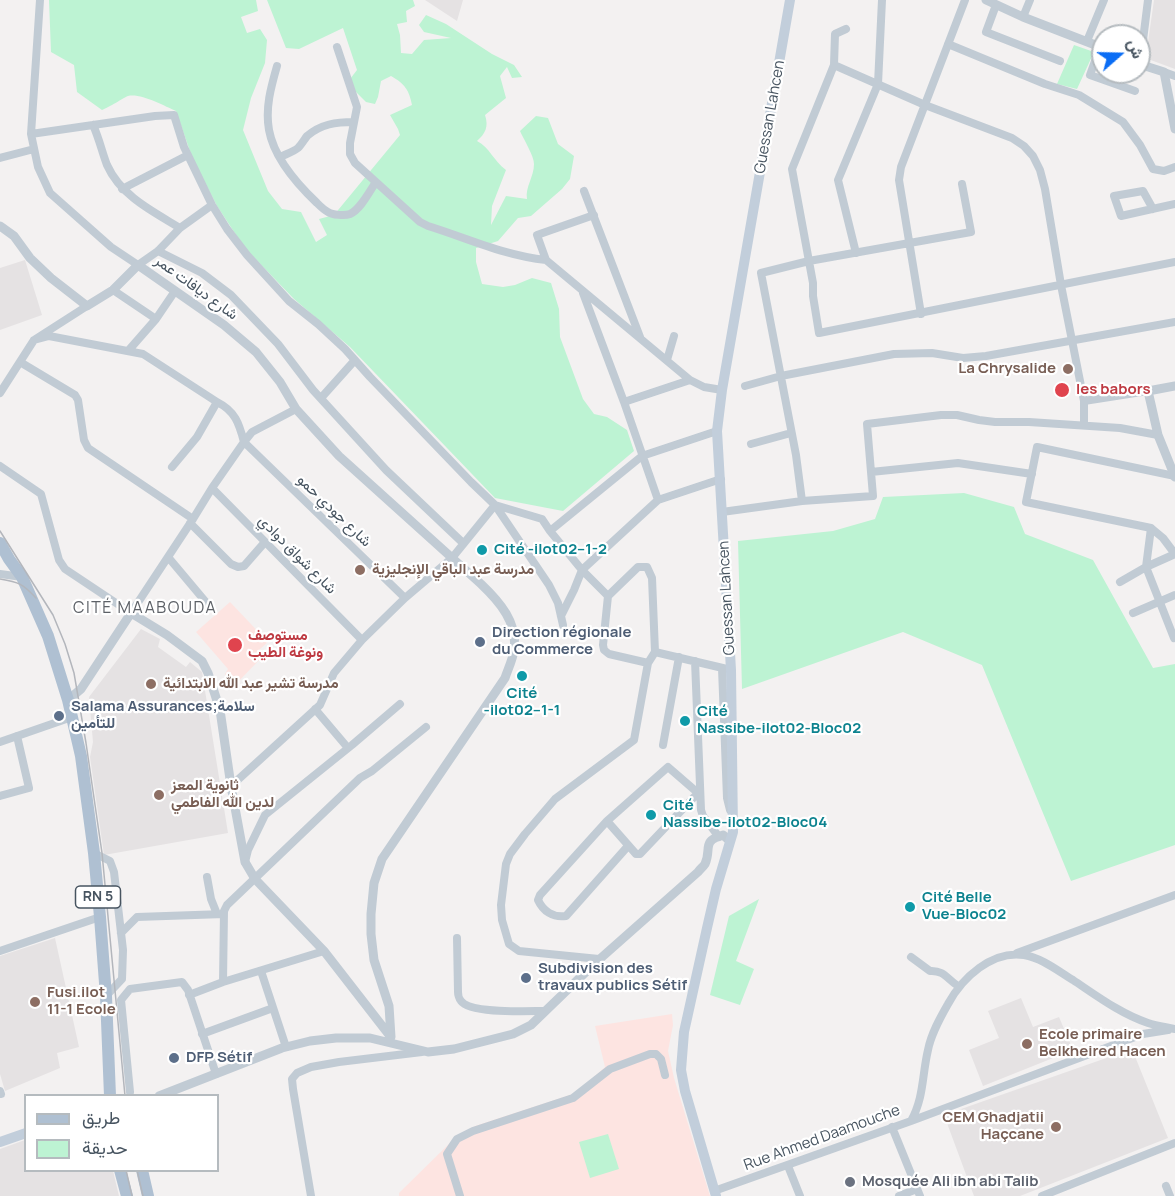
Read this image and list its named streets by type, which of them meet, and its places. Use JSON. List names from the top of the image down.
{
  "streets": {
    "main road": ["Guessan Lahcen", "RN 5"],
    "street": [
      "شارع ديافات عمر",
      "شارع جودي حمو",
      "شارع شواق دوادي",
      "Rue Ahmed Daamouche"
    ]
  },
  "crossings": [
    ["Guessan Lahcen", "Rue Ahmed Daamouche"]
  ],
  "districts": ["CITÉ MAABOUDA"],
  "places": [
    "La Chrysalide",
    "les babors",
    "Cité -ilot02--1-2",
    "مدرسة عبد الباقي الإنجليزية",
    "Direction régionale du Commerce",
    "مستوصف ونوغة الطيب",
    "Cité -ilot02--1-1",
    "مدرسة تشير عبد الله الابتدائية",
    "Salama Assurances;سلامة للتأمين",
    "Cité Nassibe-ilot02-Bloc02",
    "ثانوية المعز لدين الله الفاطمي",
    "Cité Nassibe-ilot02-Bloc04",
    "Cité Belle Vue-Bloc02",
    "Subdivision des travaux publics Sétif",
    "Fusi.ilot 11-1 Ecole",
    "Ecole primaire Belkheired Hacen",
    "DFP Sétif",
    "CEM Ghadjatii Haçcane",
    "Mosquée Ali ibn abi Talib"
  ],
  "legend": ["طريق", "حديقة"],
  "north": "right"
}
